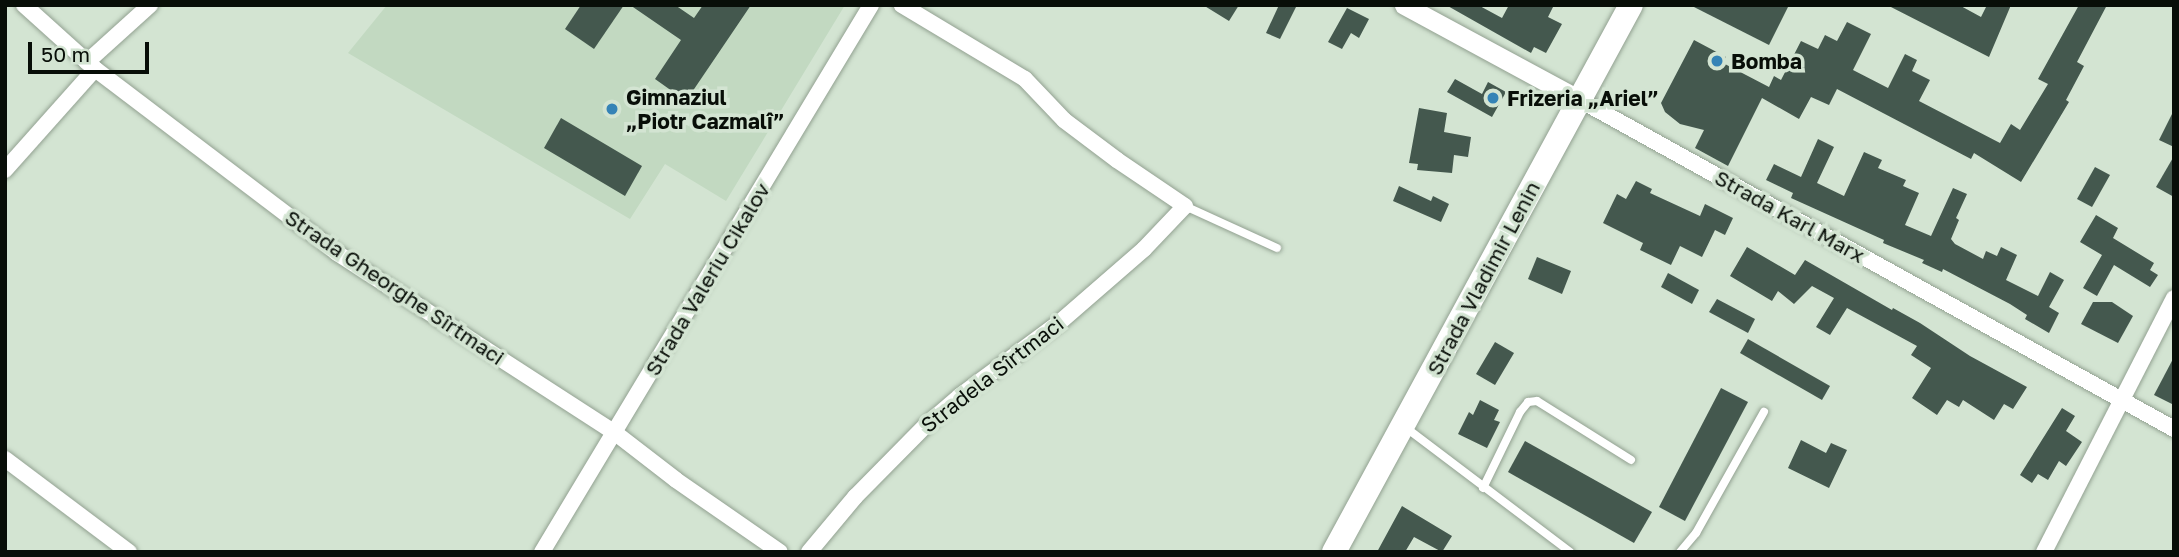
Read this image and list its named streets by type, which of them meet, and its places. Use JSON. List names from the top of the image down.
{
  "streets": {
    "main road": ["Strada Vladimir Lenin"],
    "street": [
      "Strada Karl Marx",
      "Strada Valeriu Cikalov",
      "Strada Gheorghe Sîrtmaci",
      "Stradela Sîrtmaci"
    ]
  },
  "crossings": [
    ["Strada Karl Marx", "Strada Vladimir Lenin"],
    ["Strada Valeriu Cikalov", "Strada Gheorghe Sîrtmaci"]
  ],
  "places": ["Bomba", "Frizeria „Ariel”", "Gimnaziul „Piotr Cazmalî”"],
  "scale_bar": "50 m"
}
